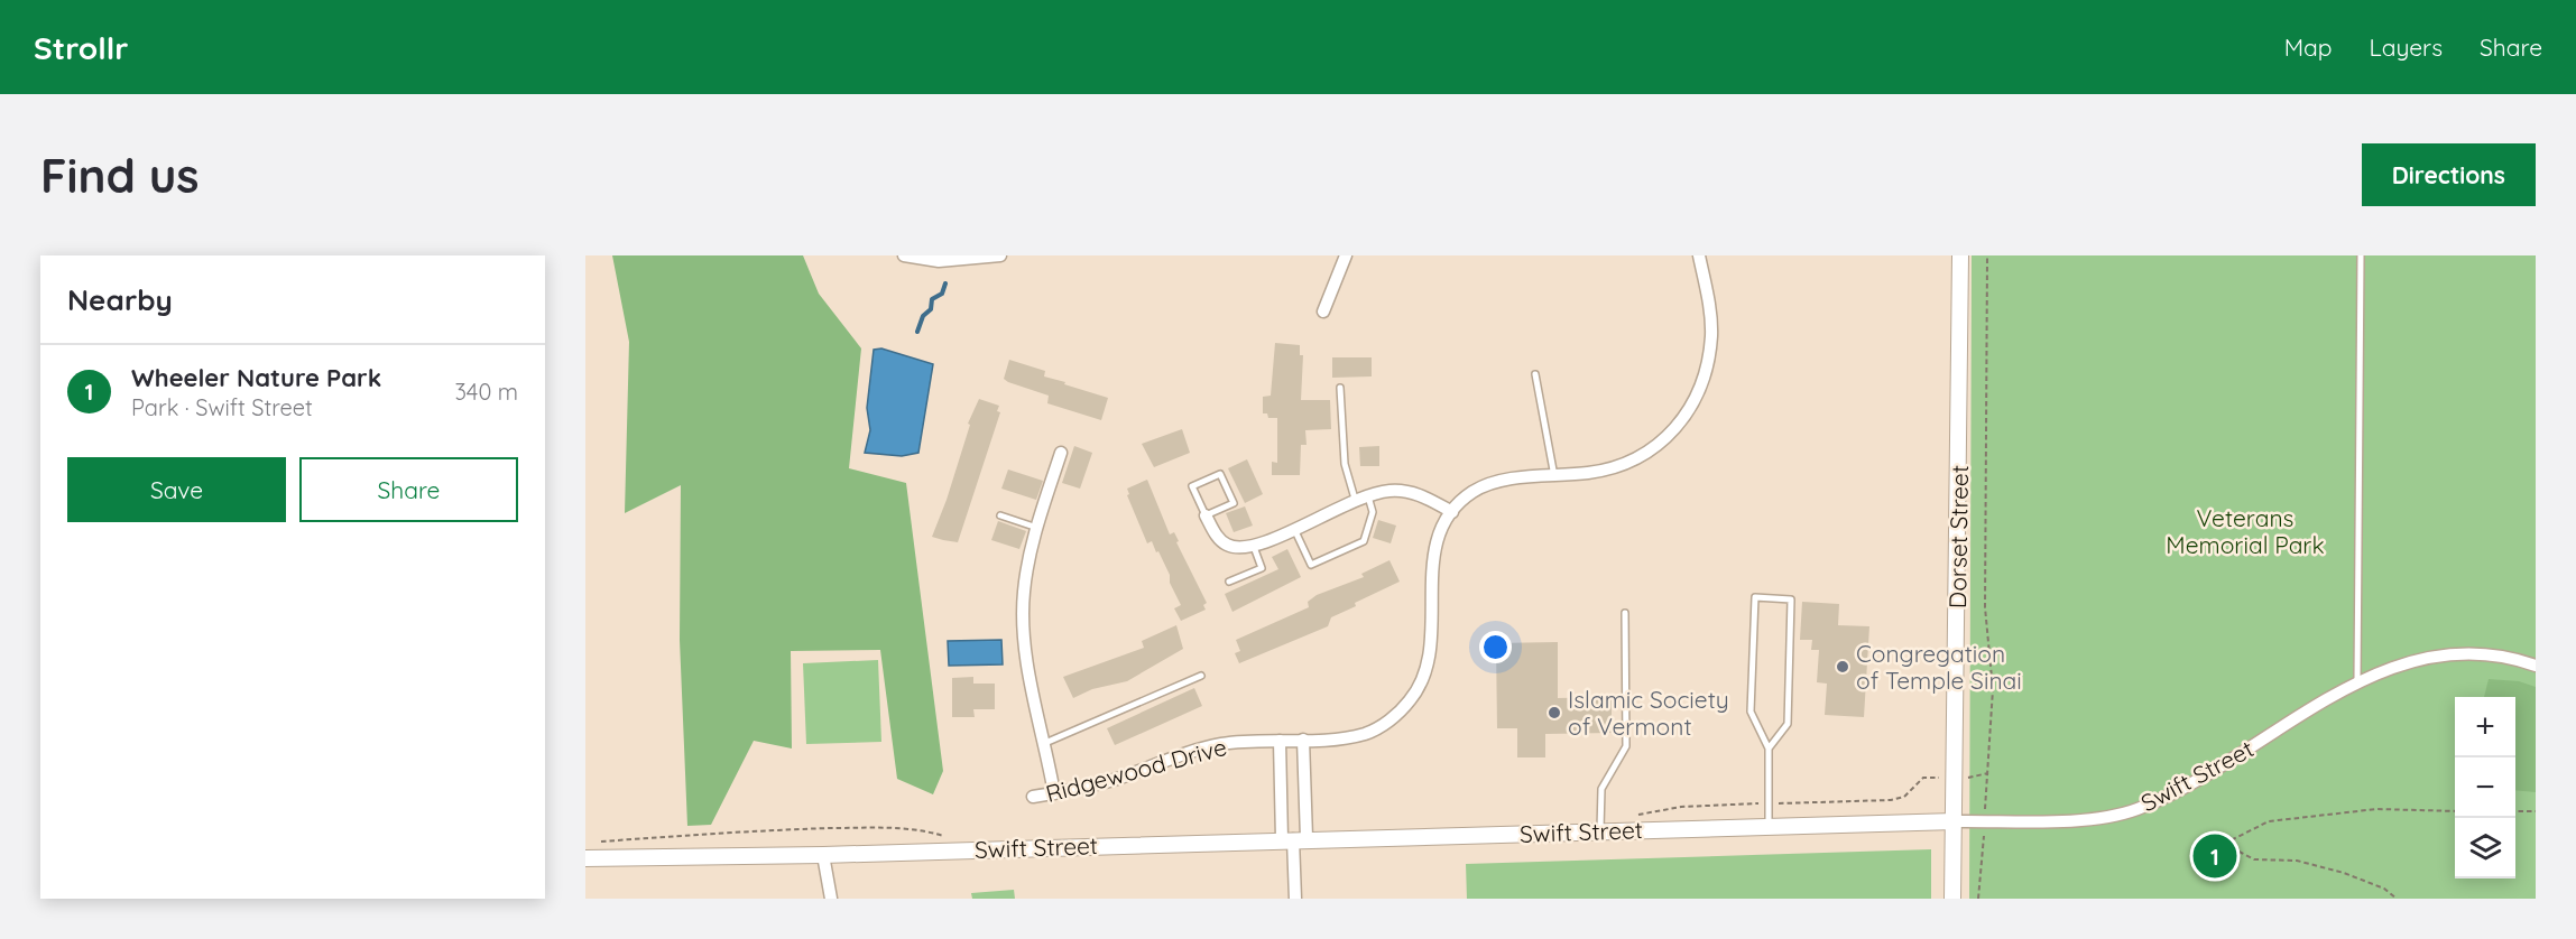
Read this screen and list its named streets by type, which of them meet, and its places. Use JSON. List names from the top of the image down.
{
  "streets": {
    "street": ["Dorset Street", "Ridgewood Drive", "Swift Street"]
  },
  "crossings": [
    ["Dorset Street", "Swift Street"]
  ],
  "parks": ["Veterans Memorial Park"],
  "places": ["Congregation of Temple Sinai", "Islamic Society of Vermont"],
  "page": {
    "header": "Strollr",
    "nav": ["Map", "Layers", "Share"],
    "buttons": [
      "Directions",
      ["Save", "Share"]
    ],
    "title": "Find us",
    "heading": "Nearby",
    "list": [
      {
        "mark": "1",
        "name": "Wheeler Nature Park",
        "note": "Park · Swift Street",
        "value": "340 m"
      }
    ],
    "map_buttons": ["+", "−"],
    "pins": "1"
  }
}
